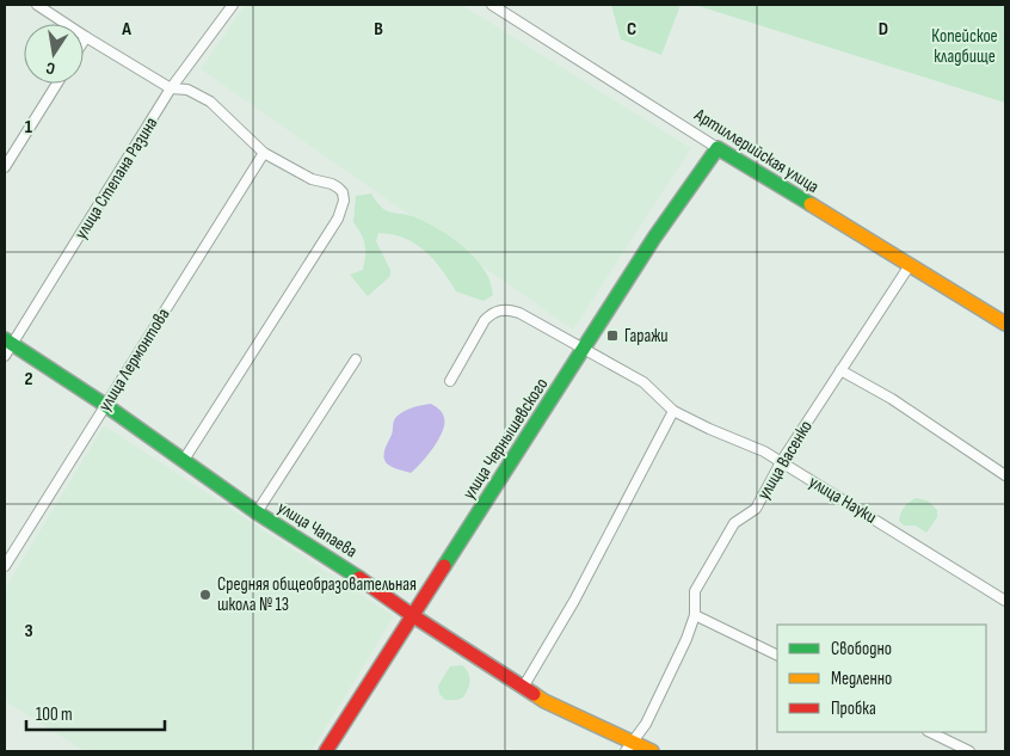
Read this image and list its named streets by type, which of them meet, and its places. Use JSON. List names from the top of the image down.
{
  "streets": {
    "street": [
      "Артиллерийская улица",
      "улица Степана Разина",
      "улица Лермонтова",
      "улица Чернышевского",
      "улица Васенко",
      "улица Науки",
      "улица Чапаева"
    ]
  },
  "crossings": [
    ["Артиллерийская улица", "улица Чернышевского"],
    ["Артиллерийская улица", "улица Васенко"],
    ["улица Степана Разина", "улица Чапаева"],
    ["улица Лермонтова", "улица Чапаева"],
    ["улица Чернышевского", "улица Науки"],
    ["улица Чернышевского", "улица Чапаева"],
    ["улица Васенко", "улица Науки"],
    ["улица Васенко", "улица Чапаева"]
  ],
  "parks": ["Копейское кладбище"],
  "places": {
    "transit": ["Гаражи"],
    "other": ["Средняя общеобразовательная школа № 13"]
  },
  "legend": ["Свободно", "Медленно", "Пробка"],
  "scale_bar": "100 m",
  "north": "bottom",
  "grid": {
    "columns": [
      "A",
      "B",
      "C",
      "D"
    ],
    "rows": ["1", "2", "3"]
  }
}
